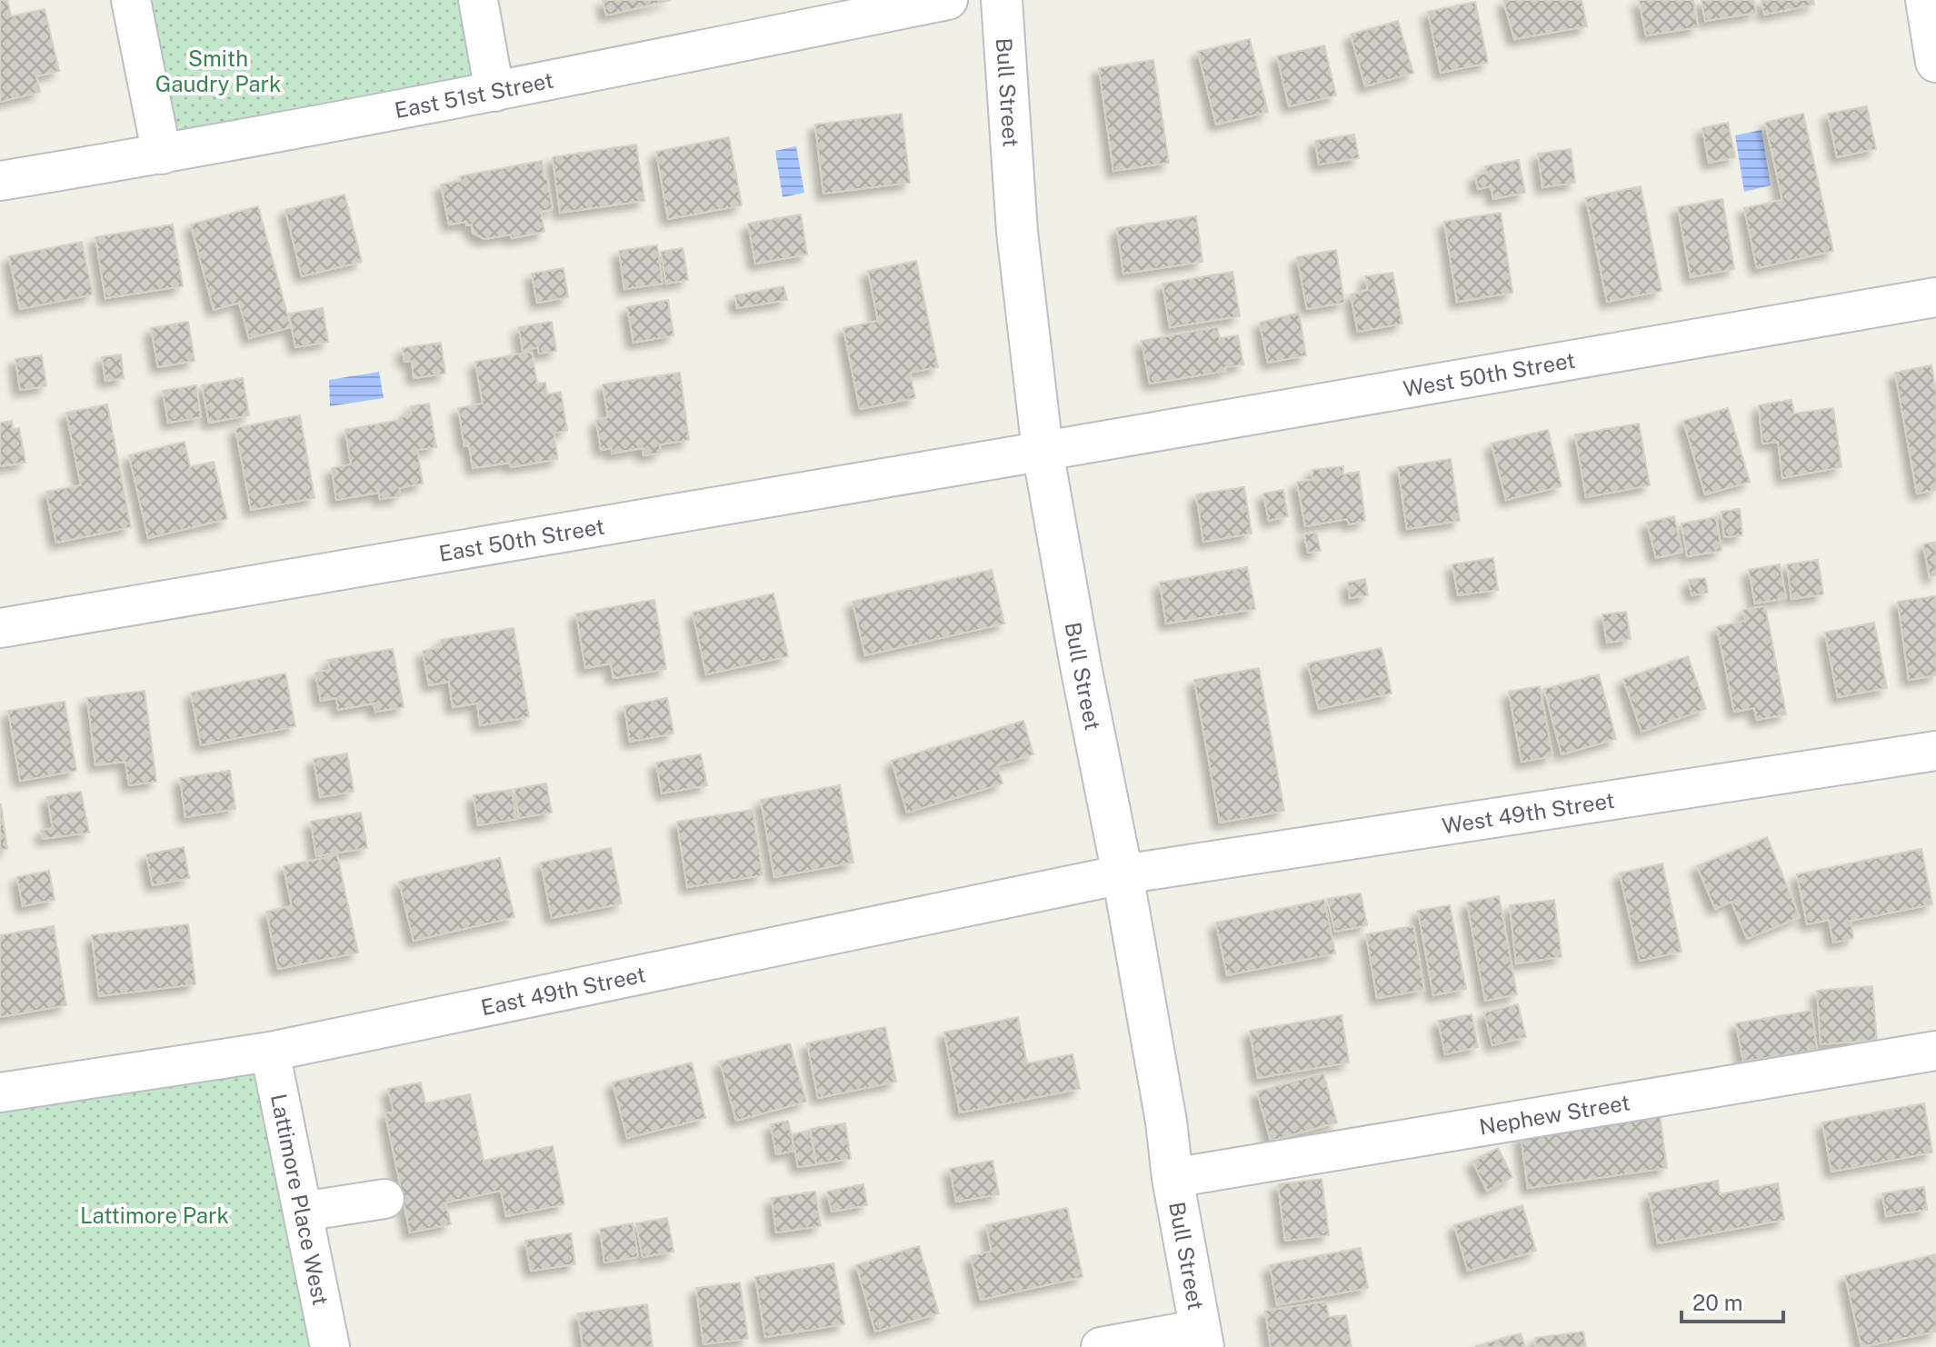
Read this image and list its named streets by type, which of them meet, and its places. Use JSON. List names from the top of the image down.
{
  "streets": {
    "street": [
      "Bull Street",
      "East 51st Street",
      "West 50th Street",
      "East 50th Street",
      "West 49th Street",
      "East 49th Street",
      "Nephew Street",
      "Lattimore Place West"
    ]
  },
  "crossings": [
    ["Bull Street", "West 50th Street"],
    ["Bull Street", "East 50th Street"],
    ["Bull Street", "West 49th Street"],
    ["Bull Street", "East 49th Street"],
    ["Bull Street", "Nephew Street"],
    ["West 50th Street", "East 50th Street"],
    ["West 49th Street", "East 49th Street"],
    ["East 49th Street", "Lattimore Place West"]
  ],
  "parks": ["Smith Gaudry Park", "Lattimore Park"],
  "scale_bar": "20 m"
}
